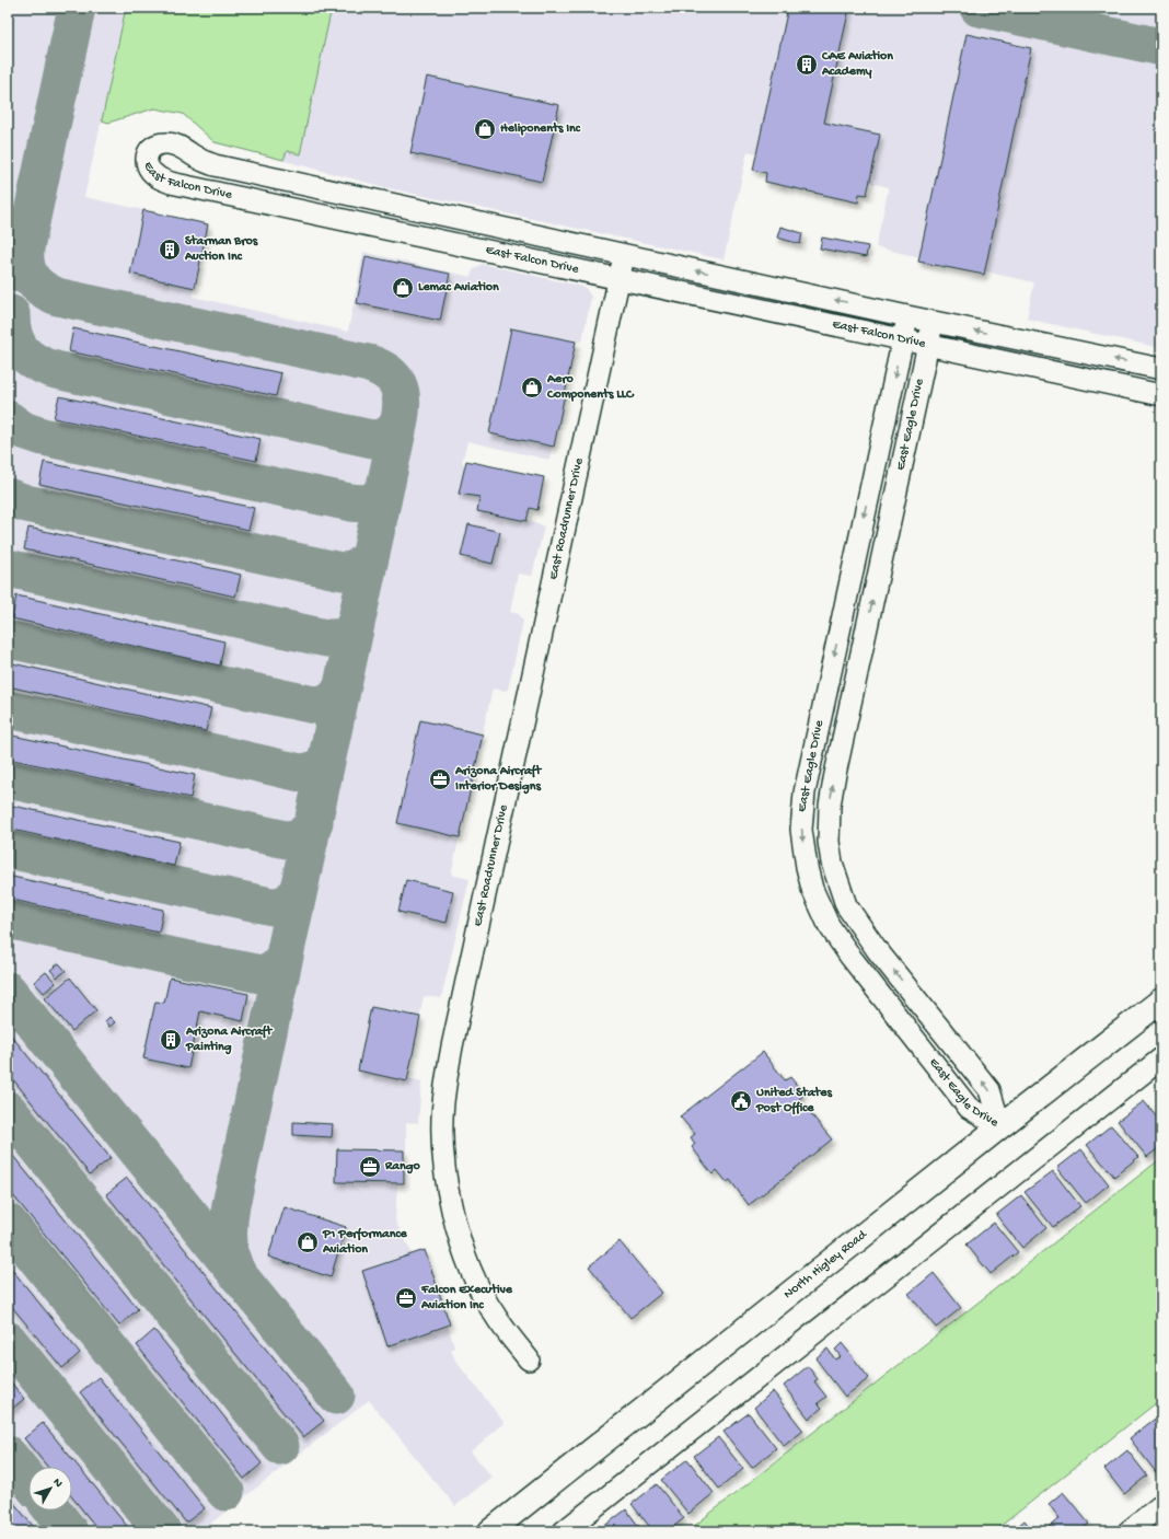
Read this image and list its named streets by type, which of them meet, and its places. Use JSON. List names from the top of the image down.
{
  "streets": {
    "main road": ["North Higley Road"],
    "street": ["East Falcon Drive", "East Eagle Drive", "East Roadrunner Drive"]
  },
  "crossings": [
    ["East Falcon Drive", "East Eagle Drive"],
    ["East Falcon Drive", "East Roadrunner Drive"],
    ["East Eagle Drive", "North Higley Road"]
  ],
  "places": {
    "building": ["CAE Aviation Academy", "Starman Bros Auction Inc", "Arizona Aircraft Painting"],
    "shop": [
      "Heliponents Inc",
      "Lemac Aviation",
      "Aero Components LLC",
      "P1 Performance Aviation"
    ],
    "office": ["Arizona Aircraft Interior Designs", "Rango", "Falcon Executive Aviation Inc"],
    "public building": ["United States Post Office"]
  },
  "north": "top right"
}
